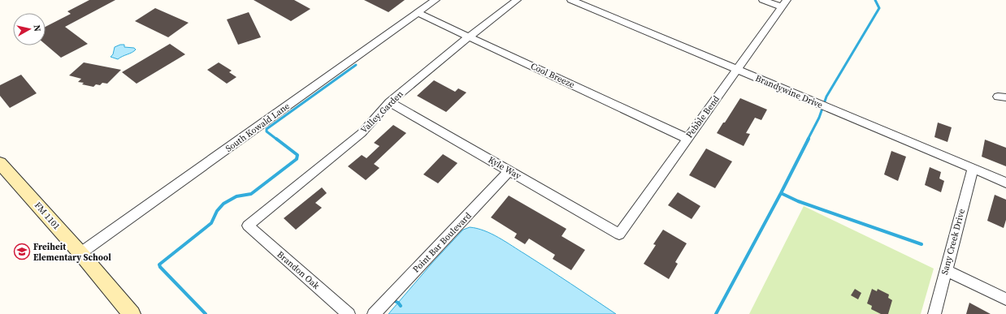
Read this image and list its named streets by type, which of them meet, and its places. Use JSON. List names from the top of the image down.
{
  "streets": {
    "main road": ["FM 1101"],
    "street": [
      "Cool Breeze",
      "Brandywine Drive",
      "Valley Garden",
      "Pebble Bend",
      "South Kowald Lane",
      "Kyle Way",
      "Sany Creek Drive",
      "Point Bar Boulevard",
      "Brandon Oak"
    ]
  },
  "crossings": [
    ["Cool Breeze", "Valley Garden"],
    ["Cool Breeze", "Pebble Bend"],
    ["Cool Breeze", "South Kowald Lane"],
    ["Brandywine Drive", "Pebble Bend"],
    ["Brandywine Drive", "Sany Creek Drive"],
    ["Valley Garden", "Kyle Way"],
    ["Valley Garden", "Brandon Oak"],
    ["Pebble Bend", "Kyle Way"],
    ["South Kowald Lane", "FM 1101"],
    ["Kyle Way", "Point Bar Boulevard"]
  ],
  "places": {
    "school or university": ["Freiheit Elementary School"]
  },
  "north": "right"
}
